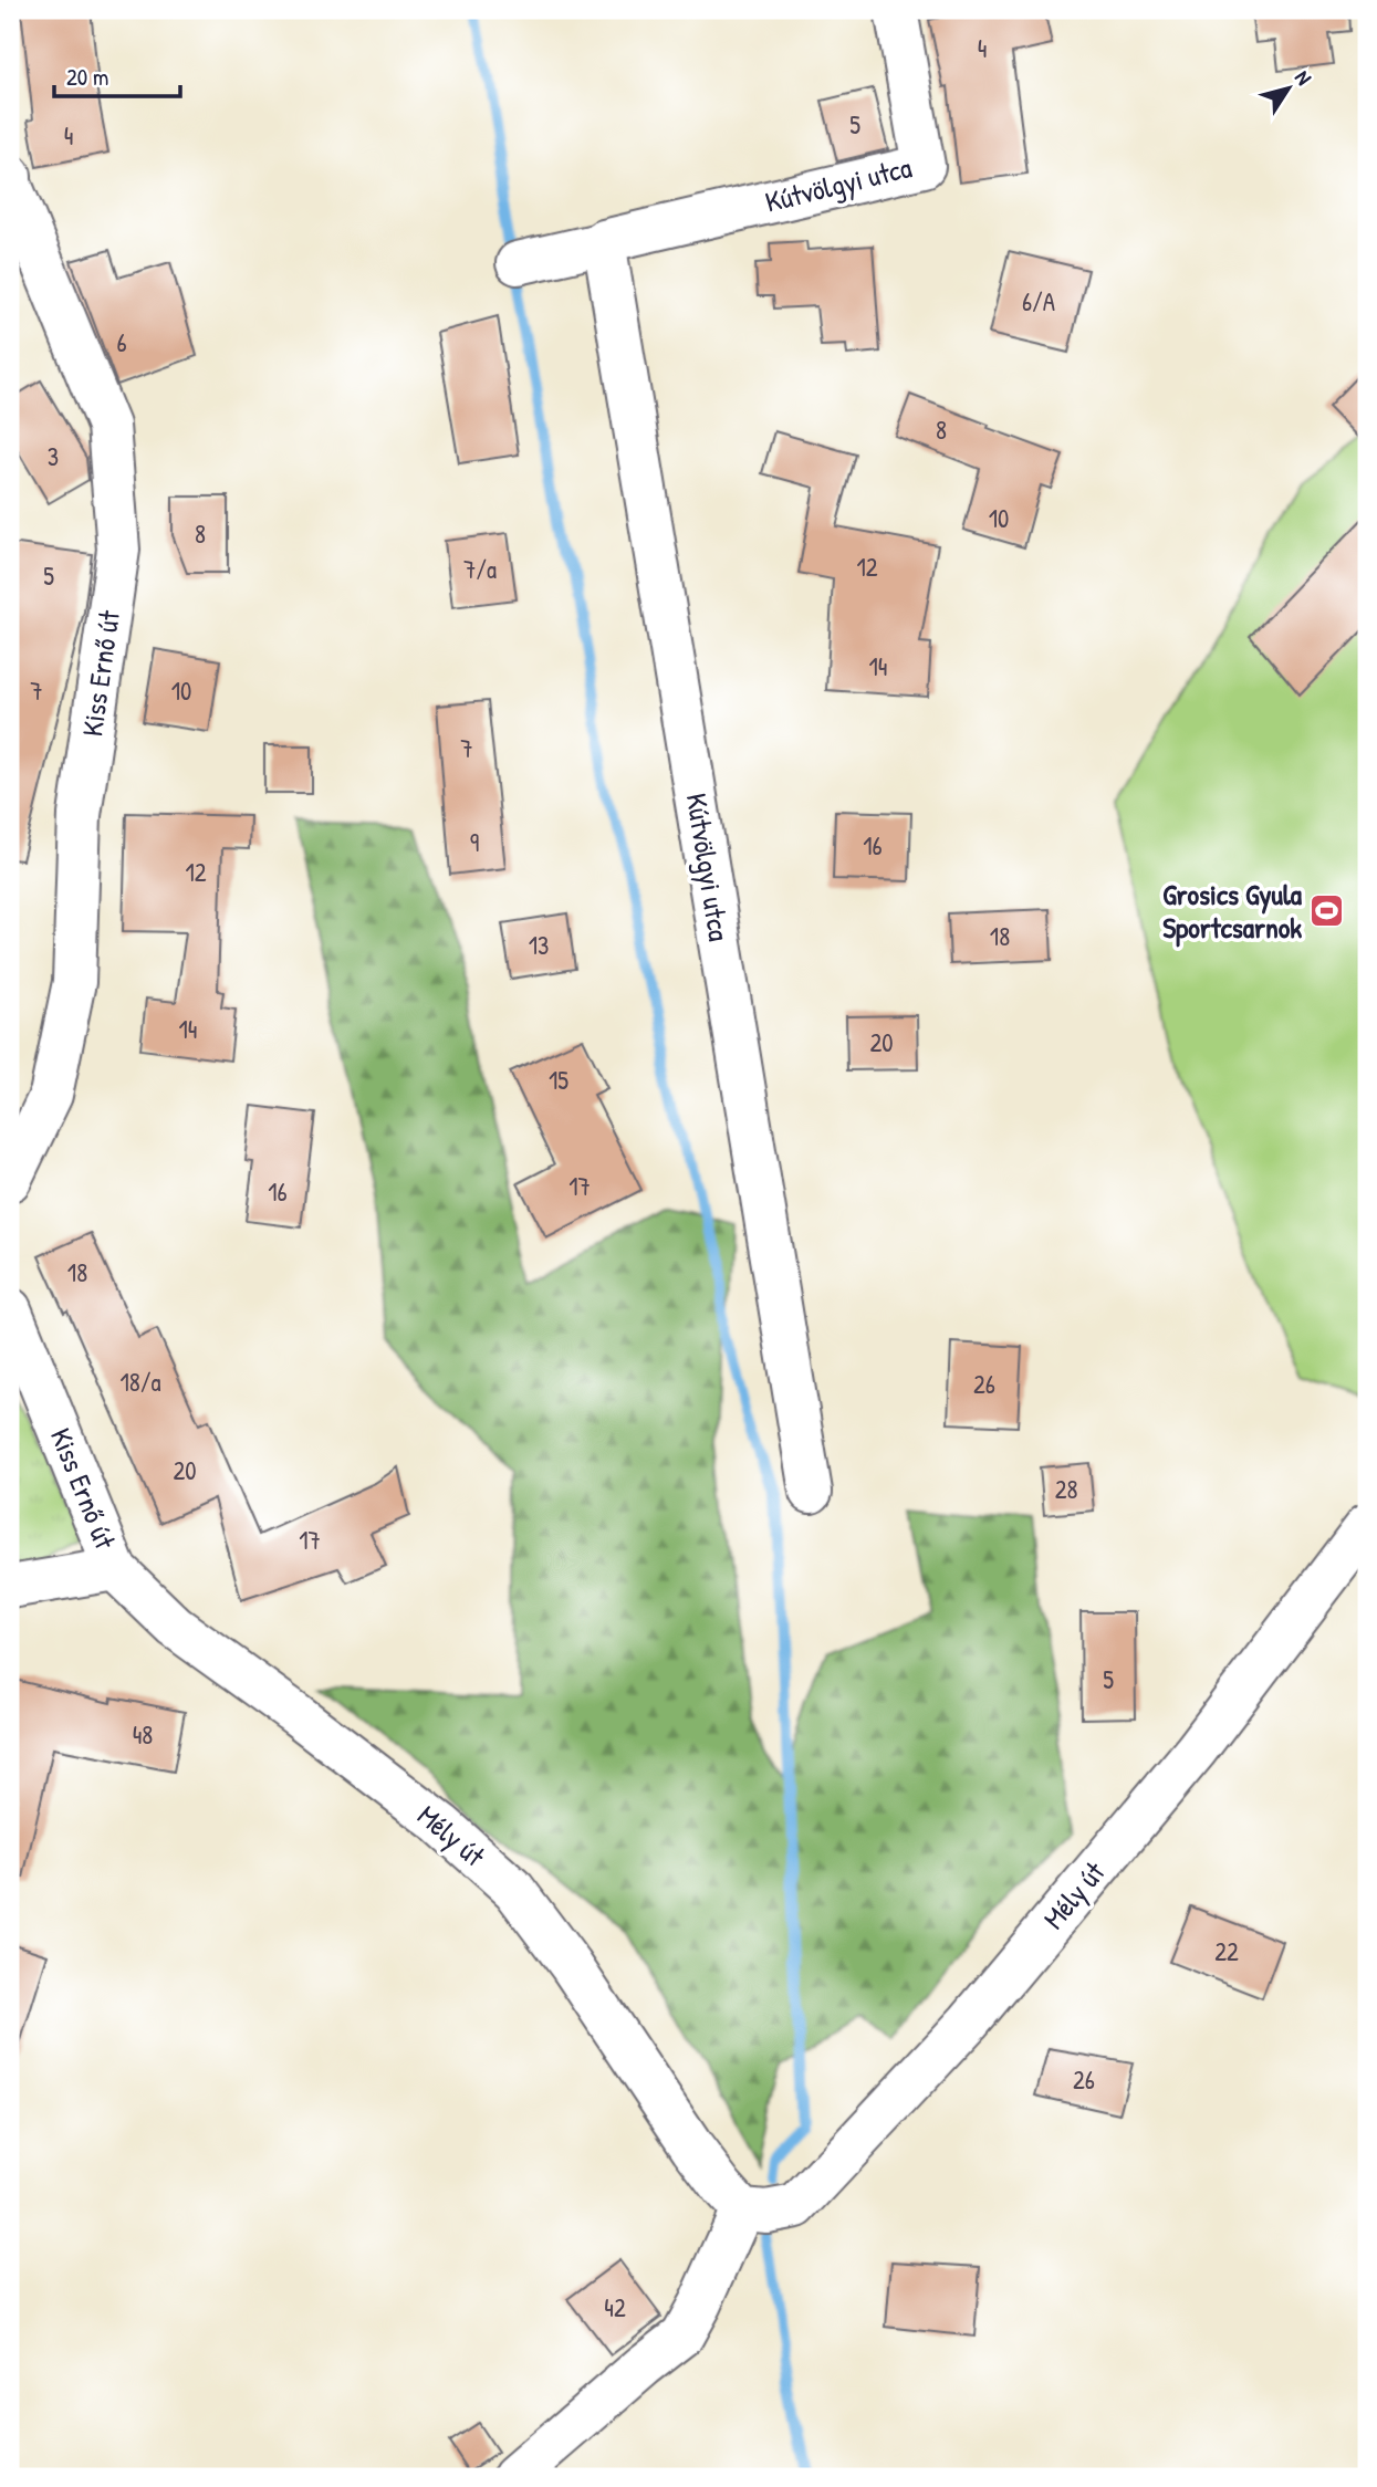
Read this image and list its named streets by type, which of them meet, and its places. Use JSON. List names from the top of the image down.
{
  "streets": {
    "street": ["Kútvölgyi utca", "Kiss Ernő út", "Mély út"]
  },
  "crossings": [
    ["Kiss Ernő út", "Mély út"]
  ],
  "places": {
    "sports": ["Grosics Gyula Sportcsarnok"]
  },
  "house_numbers": [
    "4",
    "5",
    "4",
    "6/A",
    "6",
    "8",
    "3",
    "10",
    "8",
    "12",
    "7/a",
    "5",
    "14",
    "7",
    "10",
    "7",
    "9",
    "16",
    "12",
    "18",
    "13",
    "14",
    "20",
    "15",
    "17",
    "16",
    "18",
    "18/a",
    "26",
    "20",
    "28",
    "17",
    "5",
    "48",
    "22",
    "26",
    "42"
  ],
  "scale_bar": "20 m",
  "north": "top right"
}
